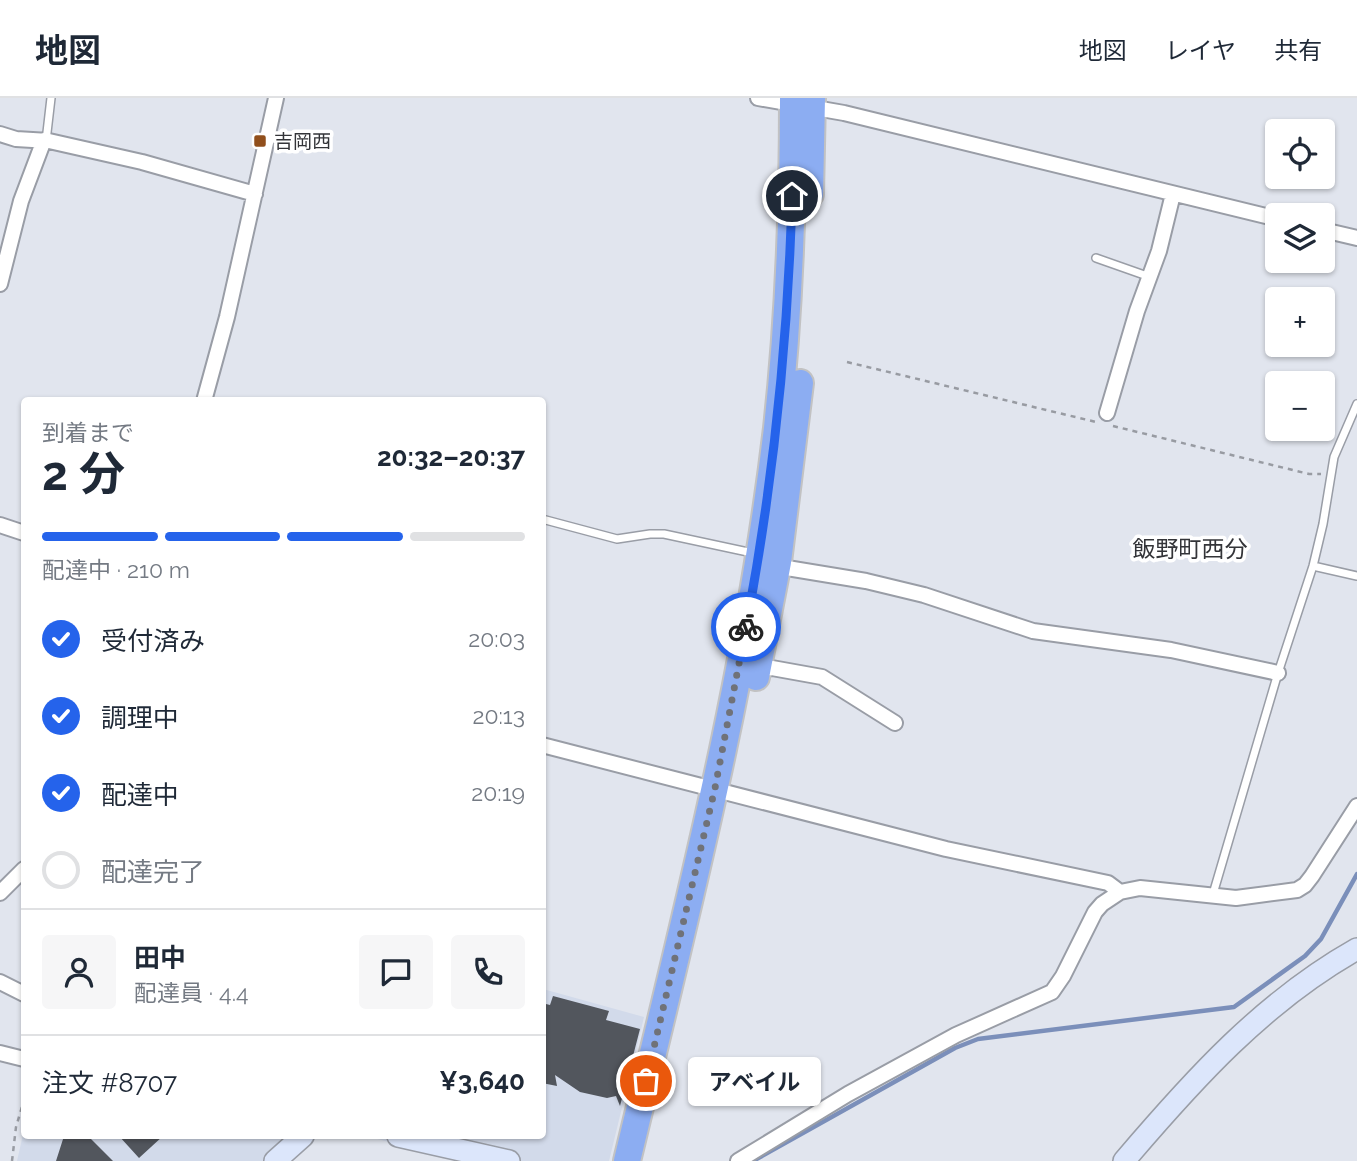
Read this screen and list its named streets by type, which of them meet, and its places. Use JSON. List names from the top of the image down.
{
  "districts": ["飯野町西分"],
  "places": {
    "transit": ["吉岡西"],
    "other": ["アベイル"]
  },
  "page": {
    "header": "地図",
    "nav": ["地図", "レイヤ", "共有"],
    "map_buttons": ["+", "−"],
    "heading": ["2 分", "到着まで", "20:32–20:37"],
    "panel": [
      "田中",
      "配達員 · 4.4",
      "注文 #8707",
      "¥3,640"
    ],
    "bar": "配達中 · 210 m",
    "list": [
      ["受付済み", "20:03"],
      ["調理中", "20:13"],
      ["配達中", "20:19"],
      "配達完了"
    ],
    "bubble": "アベイル"
  }
}
